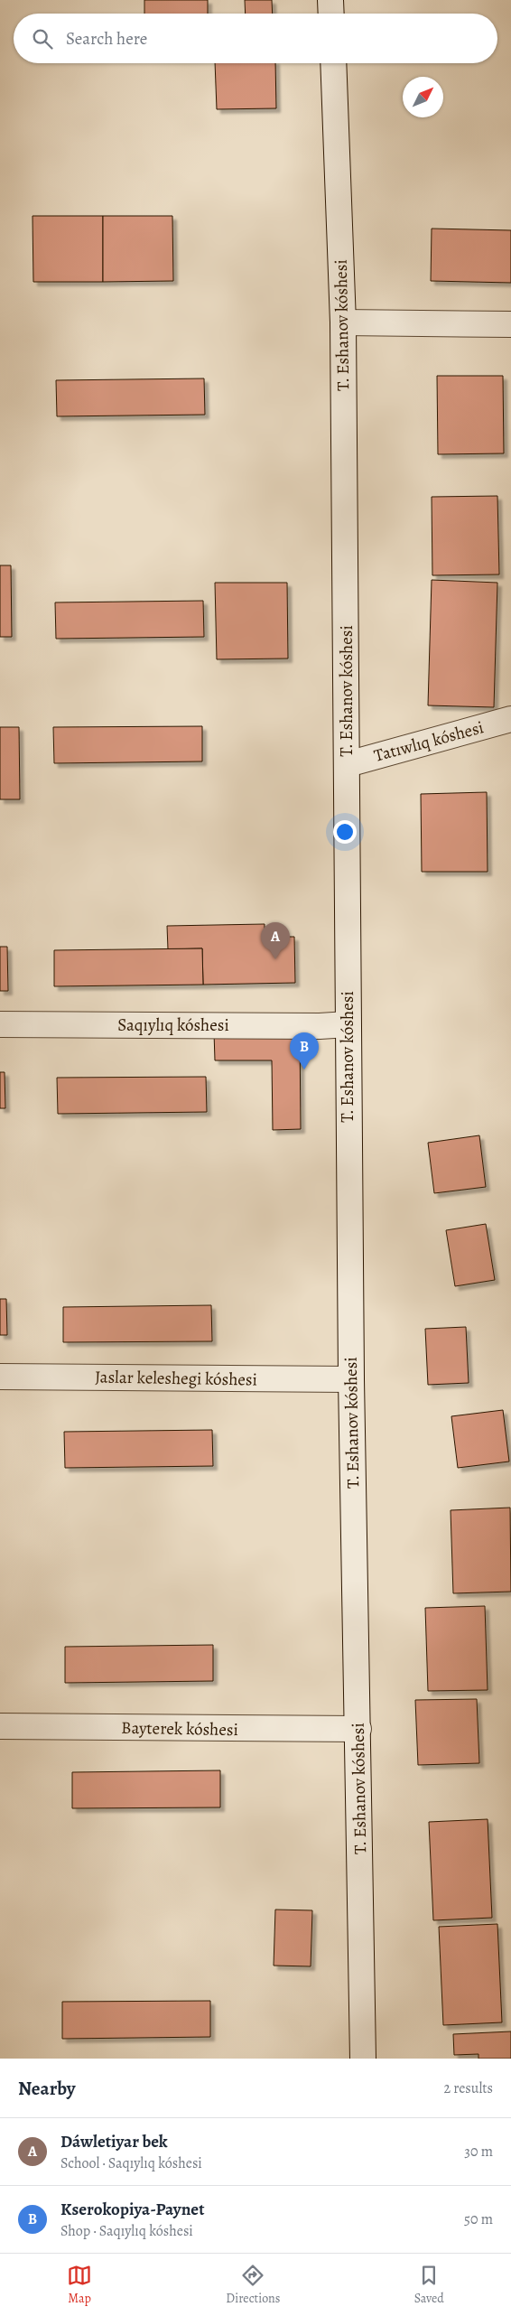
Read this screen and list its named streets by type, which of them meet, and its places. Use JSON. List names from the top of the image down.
{
  "streets": {
    "main road": [
      "T. Eshanov kóshesi",
      "Tatıwlıq kóshesi",
      "Saqıylıq kóshesi",
      "Jaslar keleshegi kóshesi",
      "Bayterek kóshesi"
    ]
  },
  "crossings": [
    ["T. Eshanov kóshesi", "Tatıwlıq kóshesi"],
    ["T. Eshanov kóshesi", "Saqıylıq kóshesi"],
    ["T. Eshanov kóshesi", "Jaslar keleshegi kóshesi"],
    ["T. Eshanov kóshesi", "Bayterek kóshesi"]
  ],
  "north": "top right",
  "page": {
    "search": "Search here",
    "pins": ["A", "B"],
    "heading": ["Nearby", "2 results"],
    "list": [
      {
        "mark": "A",
        "name": "Dáwletiyar bek",
        "note": "School · Saqıylıq kóshesi",
        "value": "30 m"
      },
      {
        "mark": "B",
        "name": "Kserokopiya-Paynet",
        "note": "Shop · Saqıylıq kóshesi",
        "value": "50 m"
      }
    ],
    "nav": ["Map", "Directions", "Saved"]
  }
}
